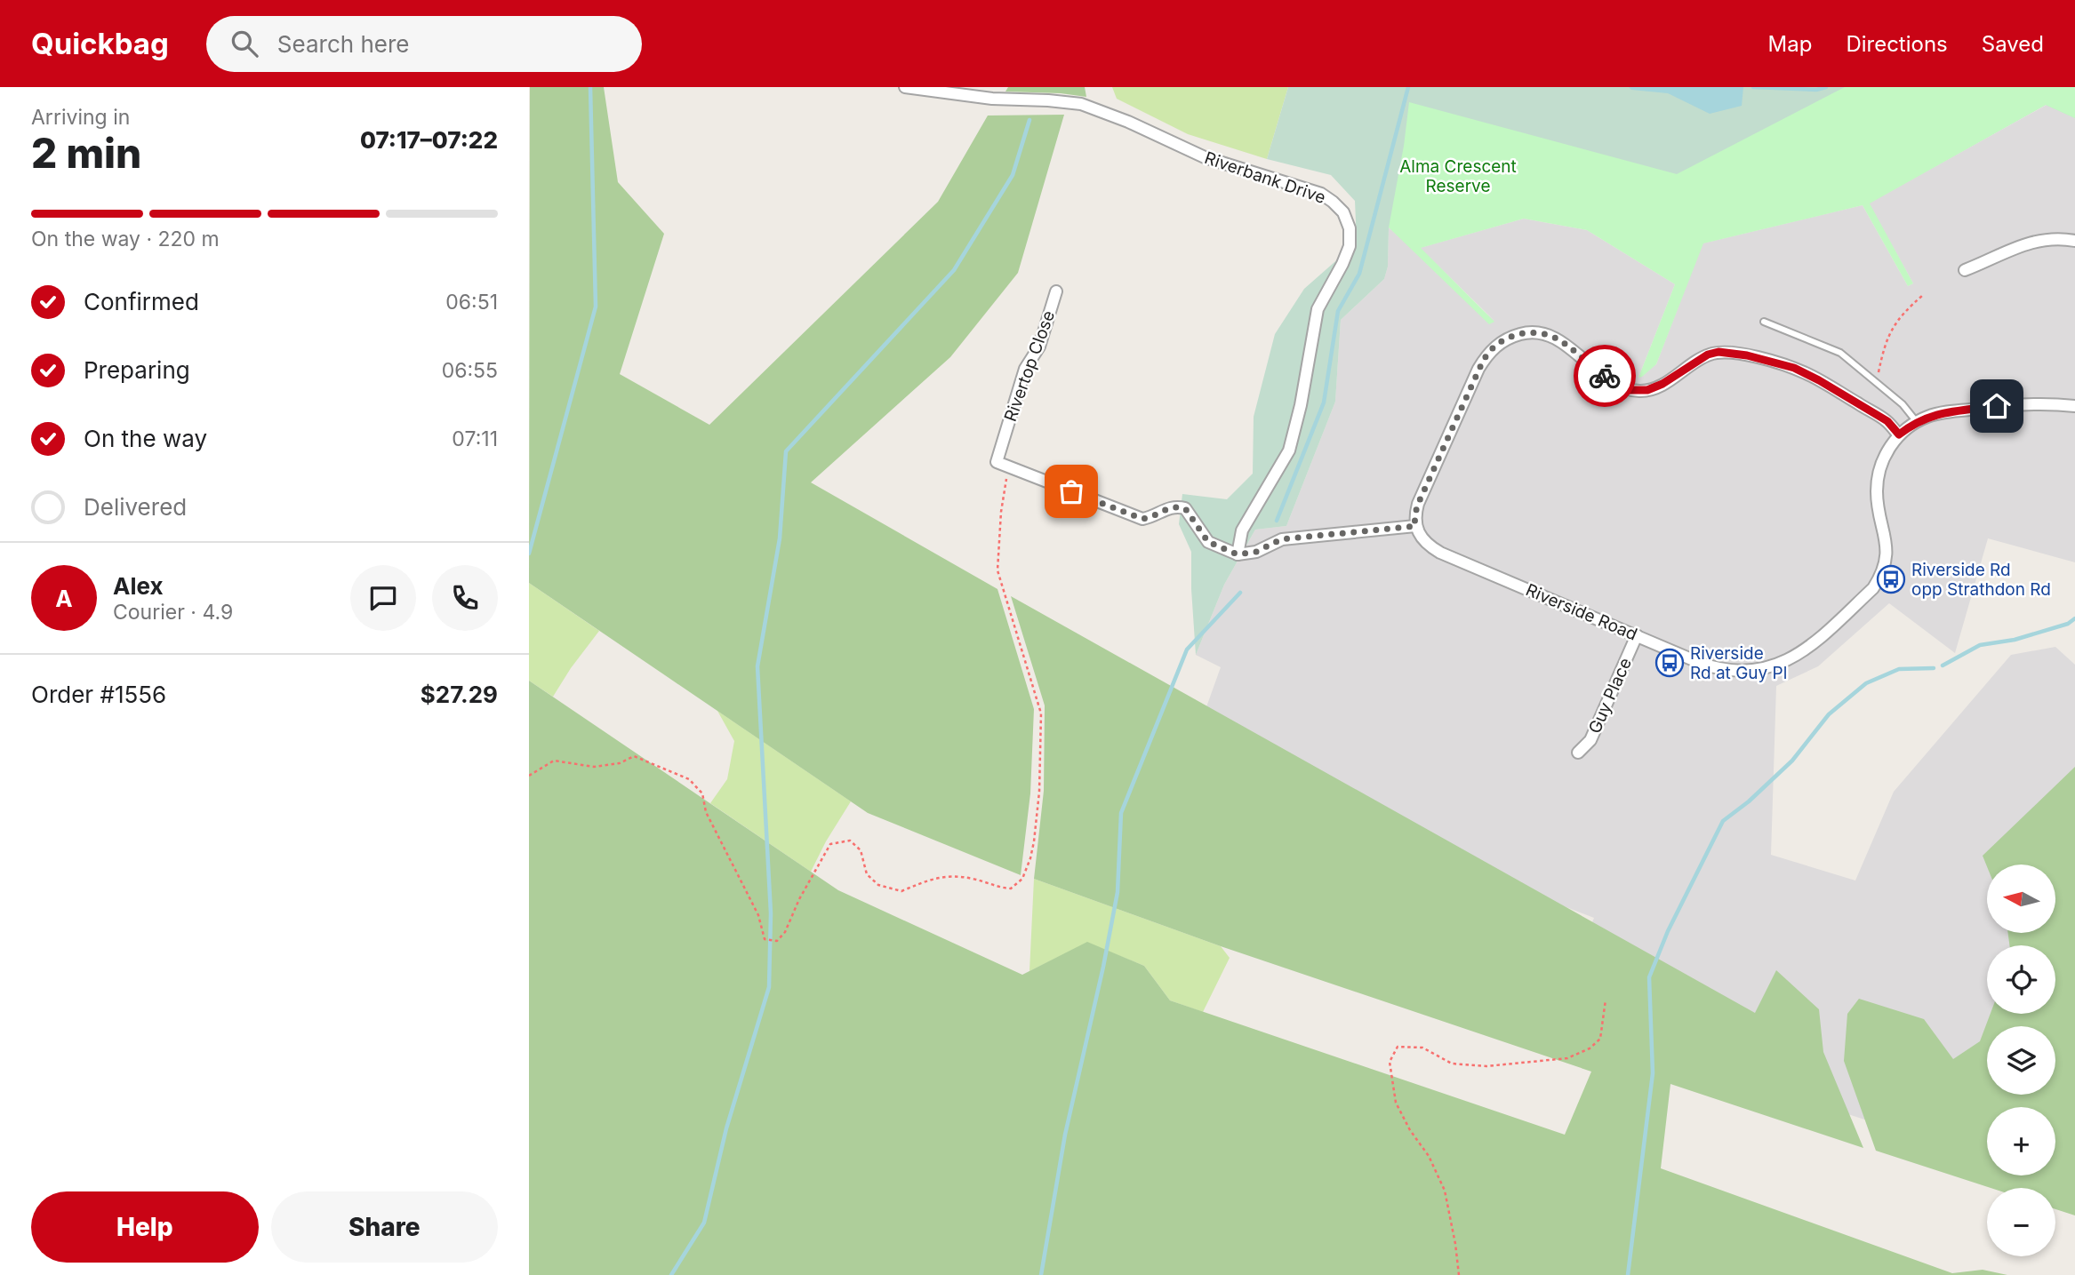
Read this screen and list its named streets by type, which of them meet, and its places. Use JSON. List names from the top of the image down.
{
  "streets": {
    "street": [
      "Riverbank Drive",
      "Rivertop Close",
      "Riverside Road",
      "Guy Place"
    ]
  },
  "crossings": [
    ["Riverside Road", "Guy Place"]
  ],
  "parks": ["Alma Crescent Reserve"],
  "places": {
    "bus stop": ["Riverside Rd opp Strathdon Rd", "Riverside Rd at Guy Pl"]
  },
  "north": "left",
  "page": {
    "header": "Quickbag",
    "search": "Search here",
    "nav": ["Map", "Directions", "Saved"],
    "heading": ["2 min", "Arriving in", "07:17–07:22"],
    "panel": [
      "Alex",
      "Courier · 4.9",
      "Order #1556",
      "$27.29"
    ],
    "bar": "On the way · 220 m",
    "list": [
      ["Confirmed", "06:51"],
      ["Preparing", "06:55"],
      ["On the way", "07:11"],
      "Delivered"
    ],
    "round": "A",
    "map_buttons": ["+", "−"],
    "buttons": ["Help", "Share"]
  }
}
